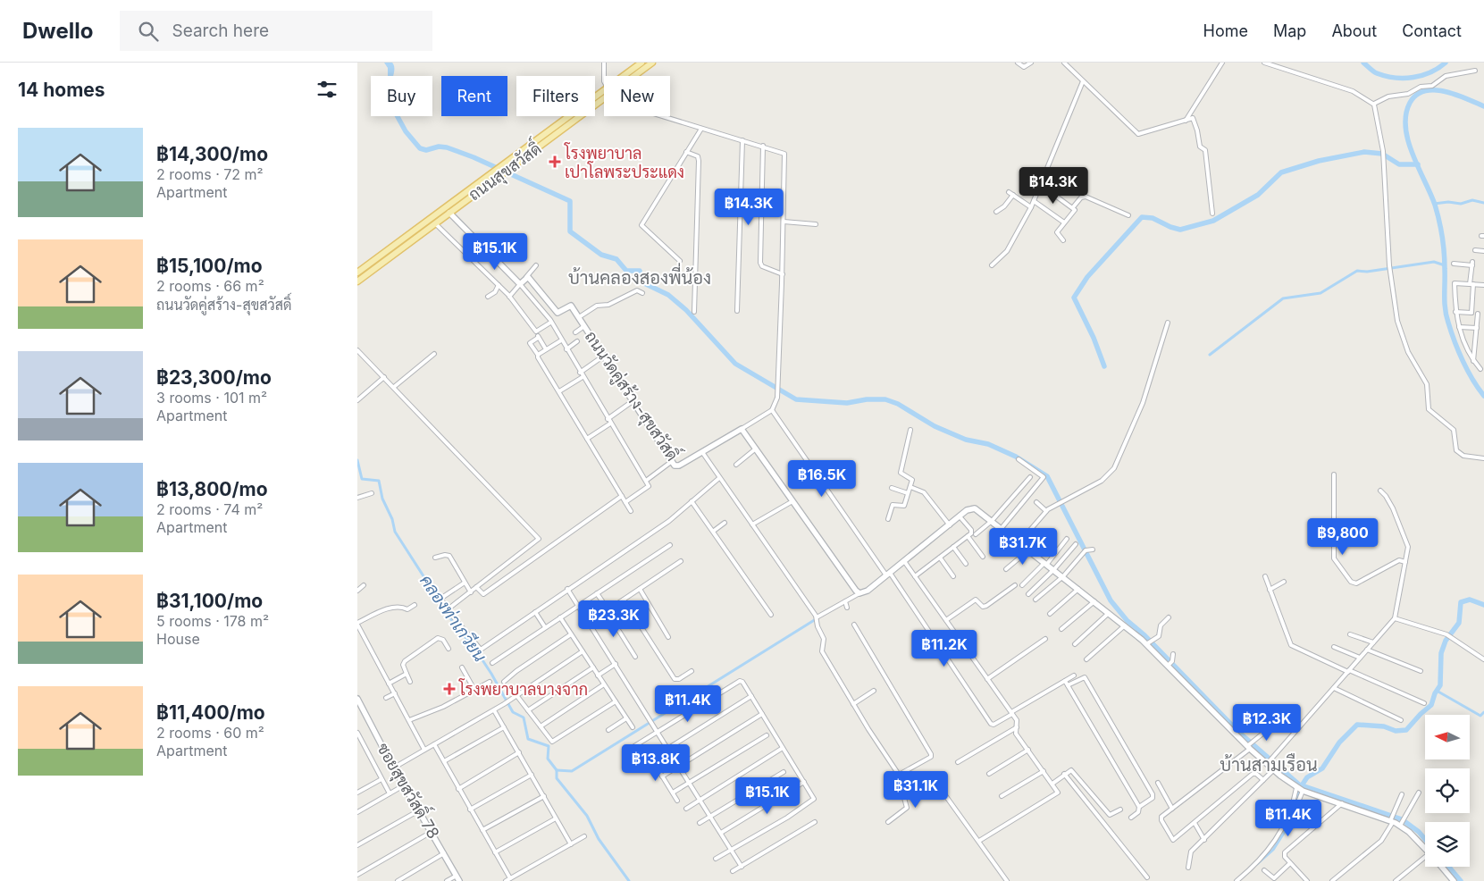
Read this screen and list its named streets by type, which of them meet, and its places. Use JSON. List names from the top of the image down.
{
  "streets": {
    "main road": ["ถนนสุขสวัสดิ์"],
    "street": ["ถนนวัดคู่สร้าง-สุขสวัสดิ์", "ซอยสุขสวัสดิ์ 78"]
  },
  "districts": ["บ้านคลองสองพี่น้อง", "บ้านสามเรือน"],
  "water": ["คลองท่าเกวียน"],
  "places": {
    "health": ["โรงพยาบาล เปาโลพระประแดง", "โรงพยาบาลบางจาก"]
  },
  "north": "left",
  "page": {
    "header": "Dwello",
    "search": "Search here",
    "nav": [
      "Home",
      "Map",
      "About",
      "Contact"
    ],
    "heading": "14 homes",
    "chip": [
      "Buy",
      "Rent",
      "Filters",
      "New"
    ],
    "list": [
      {
        "name": "฿14,300/mo",
        "note": "2 rooms · 72 m² · Apartment"
      },
      {
        "name": "฿15,100/mo",
        "note": "2 rooms · 66 m² · ถนนวัดคู่สร้าง-สุขสวัสดิ์"
      },
      {
        "name": "฿23,300/mo",
        "note": "3 rooms · 101 m² · Apartment"
      },
      {
        "name": "฿13,800/mo",
        "note": "2 rooms · 74 m² · Apartment"
      },
      {
        "name": "฿31,100/mo",
        "note": "5 rooms · 178 m² · House"
      },
      {
        "name": "฿11,400/mo",
        "note": "2 rooms · 60 m² · Apartment"
      }
    ],
    "price": [
      "฿14.3K",
      "฿14.3K",
      "฿15.1K",
      "฿16.5K",
      "฿9,800",
      "฿31.7K",
      "฿23.3K",
      "฿11.2K",
      "฿11.4K",
      "฿12.3K",
      "฿13.8K",
      "฿31.1K",
      "฿15.1K",
      "฿11.4K"
    ]
  }
}
